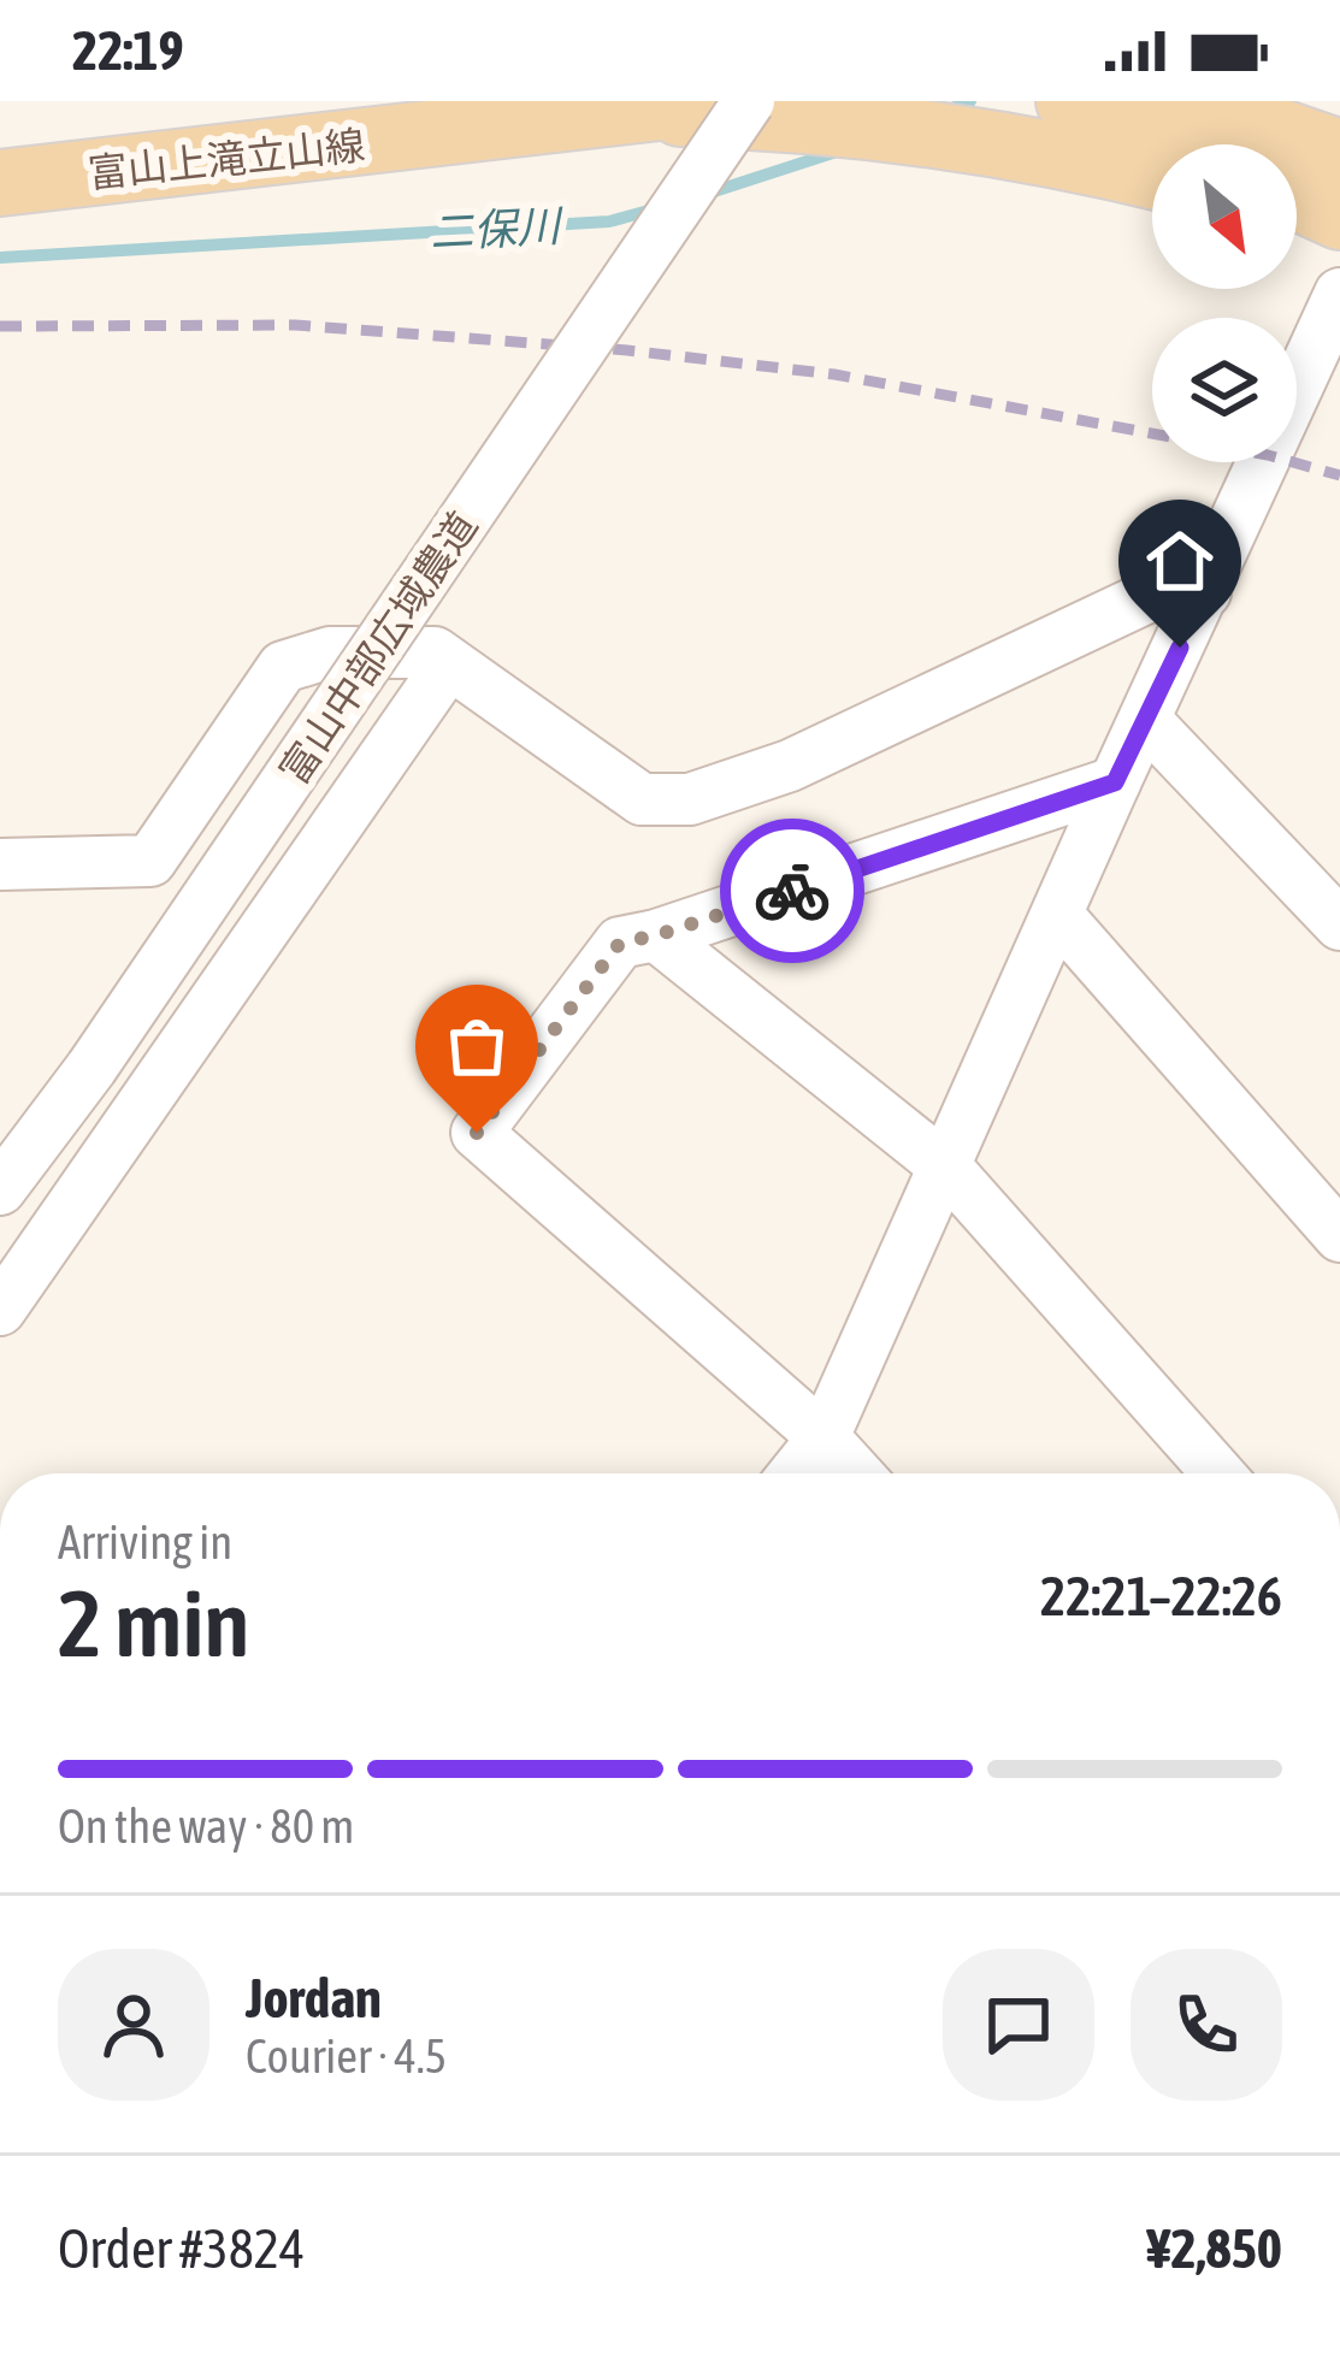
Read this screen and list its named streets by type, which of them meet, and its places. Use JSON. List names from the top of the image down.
{
  "streets": {
    "main road": ["富山上滝立山線"],
    "street": ["富山中部広域農道"]
  },
  "water": ["二保川"],
  "north": "bottom right",
  "page": {
    "status": "22:19",
    "heading": ["2 min", "Arriving in", "22:21–22:26"],
    "panel": [
      "Jordan",
      "Courier · 4.5",
      "Order #3824",
      "¥2,850"
    ],
    "bar": "On the way · 80 m"
  }
}
